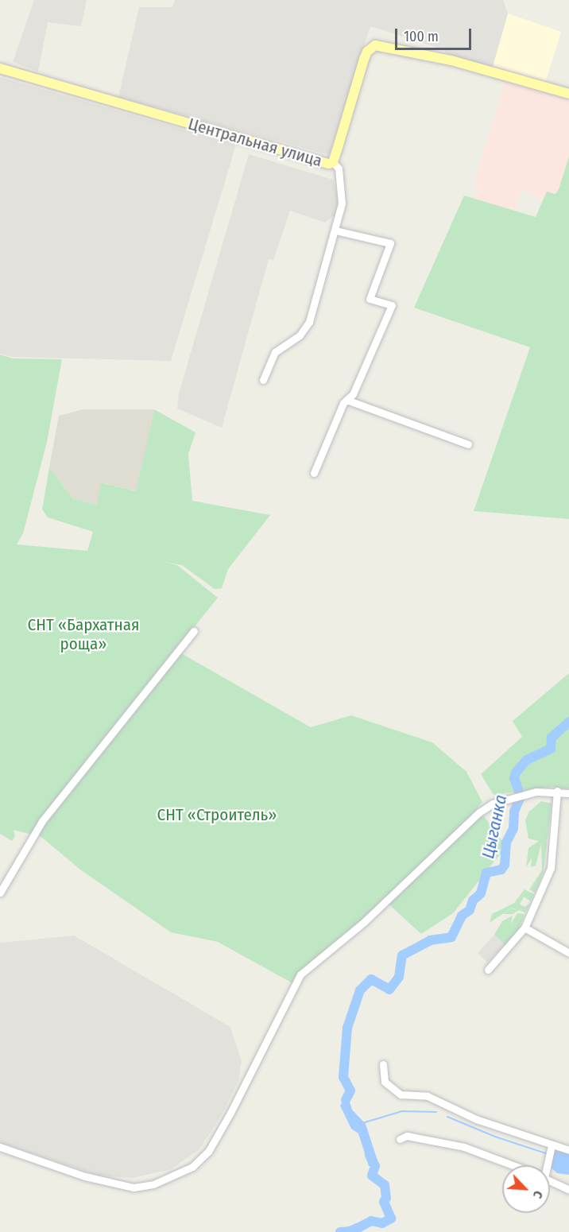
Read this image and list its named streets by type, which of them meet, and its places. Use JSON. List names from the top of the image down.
{
  "streets": {
    "main road": ["Центральная улица"]
  },
  "water": ["Цыганка"],
  "parks": ["СНТ «Бархатная роща»", "СНТ «Строитель»"],
  "scale_bar": "100 m",
  "north": "bottom right"
}
